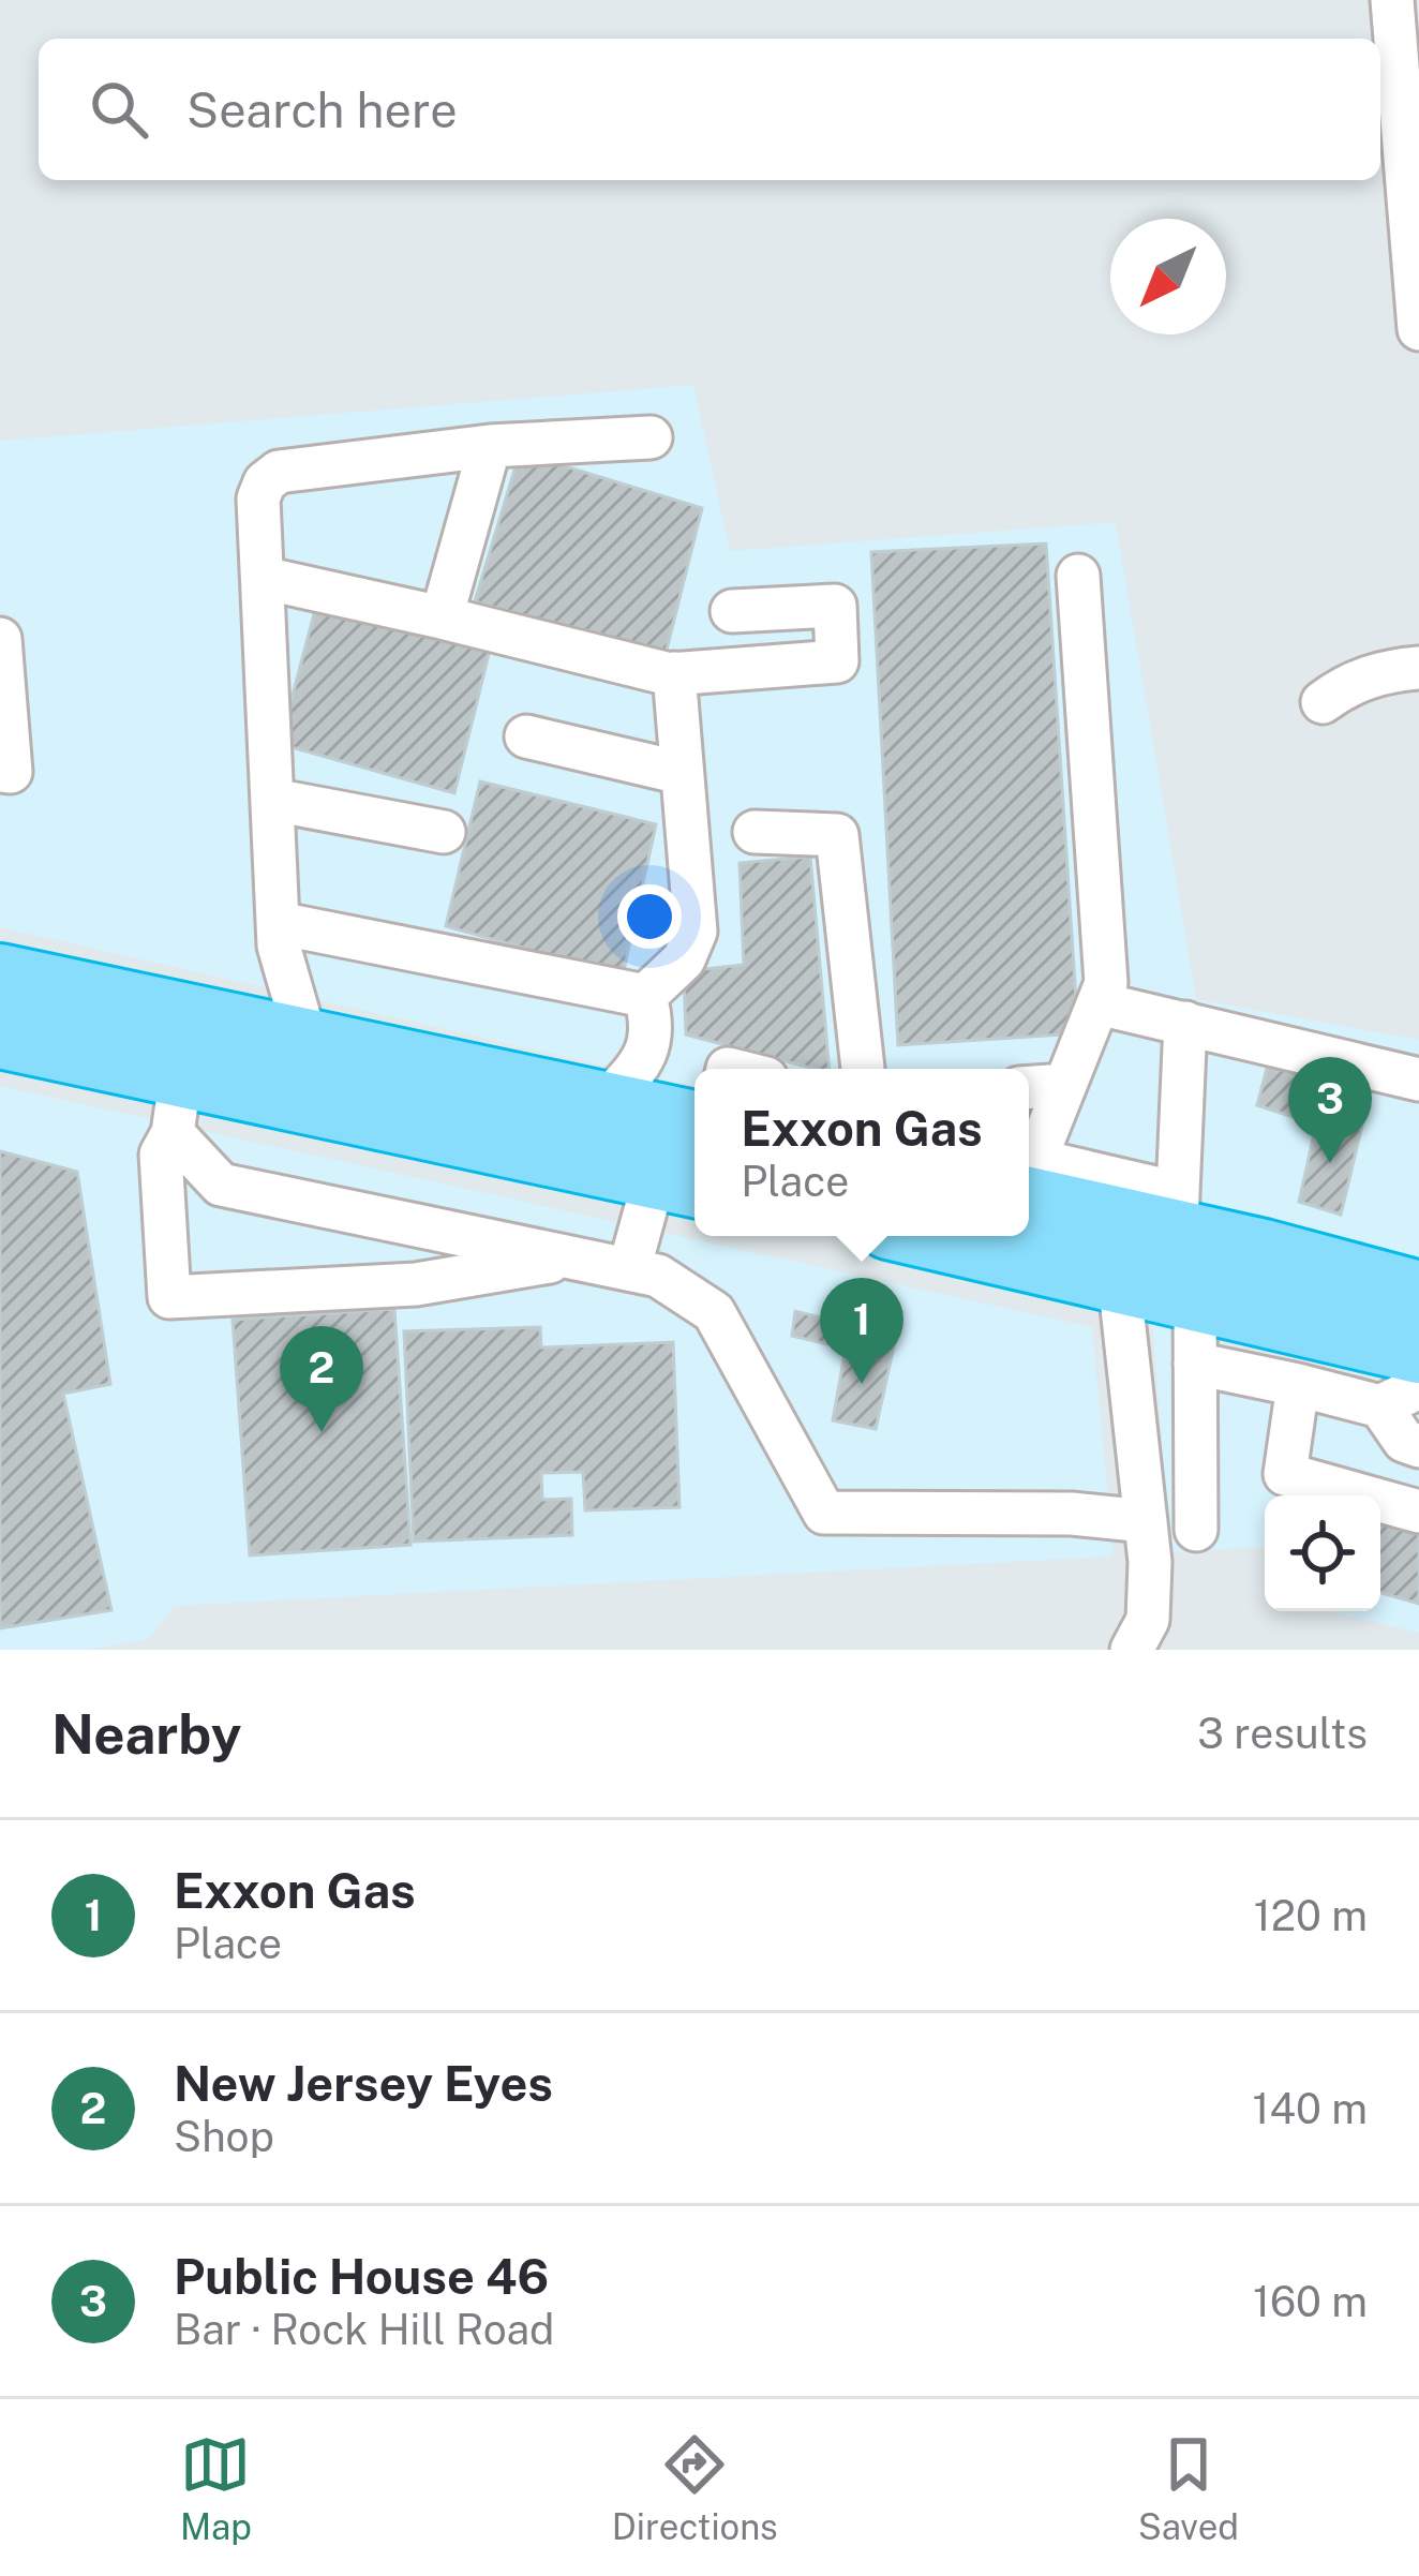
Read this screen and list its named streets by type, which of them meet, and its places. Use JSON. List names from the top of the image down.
{
  "north": "bottom left",
  "page": {
    "search": "Search here",
    "pins": ["3", "1", "2"],
    "popup": ["Exxon Gas", "Place"],
    "heading": ["Nearby", "3 results"],
    "list": [
      {
        "mark": "1",
        "name": "Exxon Gas",
        "note": "Place",
        "value": "120 m"
      },
      {
        "mark": "2",
        "name": "New Jersey Eyes",
        "note": "Shop",
        "value": "140 m"
      },
      {
        "mark": "3",
        "name": "Public House 46",
        "note": "Bar · Rock Hill Road",
        "value": "160 m"
      }
    ],
    "nav": ["Map", "Directions", "Saved"]
  }
}
